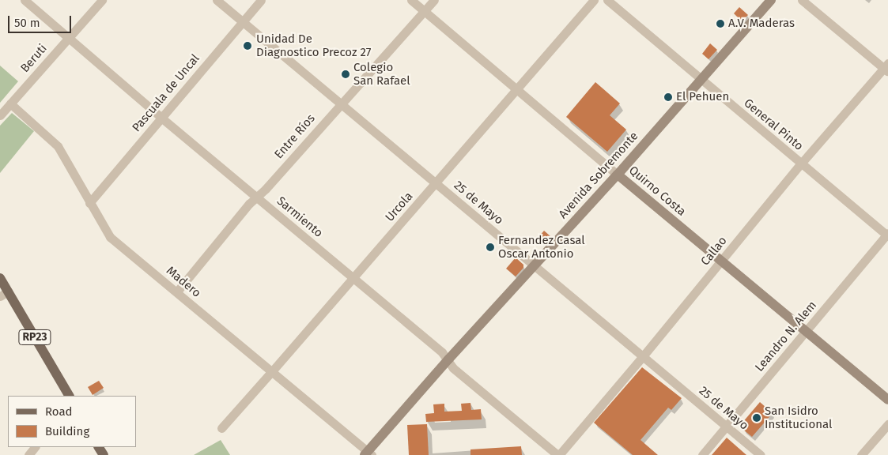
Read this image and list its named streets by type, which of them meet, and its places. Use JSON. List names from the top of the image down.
{
  "streets": {
    "main road": ["Avenida Sobremonte", "Quirno Costa", "RP23"],
    "street": [
      "Beruti",
      "Pascuala de Uncal",
      "General Pinto",
      "Entre Ríos",
      "25 de Mayo",
      "Urcola",
      "Sarmiento",
      "Callao",
      "Madero",
      "Leandro N. Alem"
    ]
  },
  "crossings": [
    ["Beruti", "Sarmiento"],
    ["Beruti", "Madero"],
    ["Pascuala de Uncal", "25 de Mayo"],
    ["Pascuala de Uncal", "Sarmiento"],
    ["Pascuala de Uncal", "Madero"],
    ["General Pinto", "Avenida Sobremonte"],
    ["General Pinto", "Callao"],
    ["General Pinto", "Leandro N. Alem"],
    ["Entre Ríos", "Quirno Costa"],
    ["Entre Ríos", "25 de Mayo"],
    ["Entre Ríos", "Sarmiento"],
    ["Entre Ríos", "Madero"],
    ["Avenida Sobremonte", "Quirno Costa"],
    ["Avenida Sobremonte", "25 de Mayo"],
    ["Avenida Sobremonte", "Sarmiento"],
    ["Avenida Sobremonte", "Madero"],
    ["Quirno Costa", "Urcola"],
    ["Quirno Costa", "Callao"],
    ["Quirno Costa", "Leandro N. Alem"],
    ["25 de Mayo", "Urcola"],
    ["25 de Mayo", "Callao"],
    ["25 de Mayo", "Leandro N. Alem"],
    ["Urcola", "Sarmiento"],
    ["Urcola", "Madero"],
    ["Sarmiento", "Callao"]
  ],
  "places": [
    "A.V. Maderas",
    "Unidad De Diagnostico Precoz 27",
    "Colegio San Rafael",
    "El Pehuen",
    "Fernandez Casal Oscar Antonio",
    "San Isidro Institucional"
  ],
  "legend": ["Road", "Building"],
  "scale_bar": "50 m"
}
